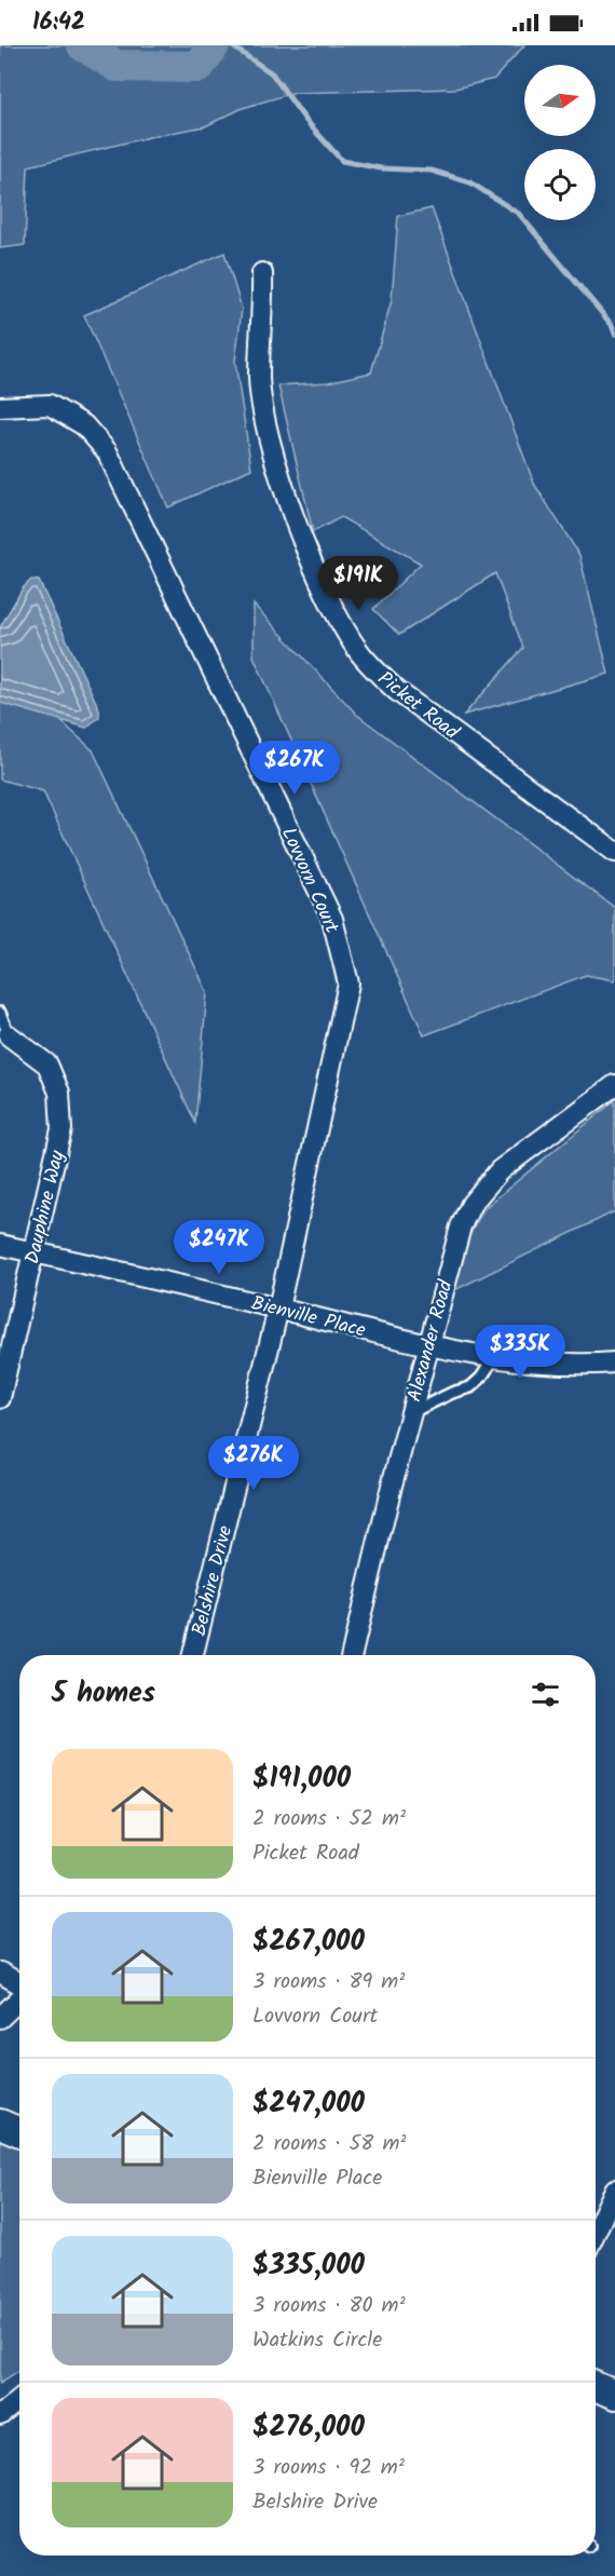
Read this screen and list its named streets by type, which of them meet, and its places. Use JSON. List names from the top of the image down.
{
  "streets": {
    "street": [
      "Picket Road",
      "Lovvorn Court",
      "Dauphine Way",
      "Bienville Place",
      "Alexander Road",
      "Belshire Drive"
    ]
  },
  "crossings": [
    ["Lovvorn Court", "Bienville Place"],
    ["Lovvorn Court", "Belshire Drive"],
    ["Dauphine Way", "Bienville Place"],
    ["Bienville Place", "Alexander Road"],
    ["Bienville Place", "Belshire Drive"]
  ],
  "north": "right",
  "page": {
    "status": "16:42",
    "price": [
      "$191K",
      "$267K",
      "$247K",
      "$335K",
      "$276K"
    ],
    "heading": "5 homes",
    "list": [
      {
        "name": "$191,000",
        "note": "2 rooms · 52 m² · Picket Road"
      },
      {
        "name": "$267,000",
        "note": "3 rooms · 89 m² · Lovvorn Court"
      },
      {
        "name": "$247,000",
        "note": "2 rooms · 58 m² · Bienville Place"
      },
      {
        "name": "$335,000",
        "note": "3 rooms · 80 m² · Watkins Circle"
      },
      {
        "name": "$276,000",
        "note": "3 rooms · 92 m² · Belshire Drive"
      }
    ]
  }
}
